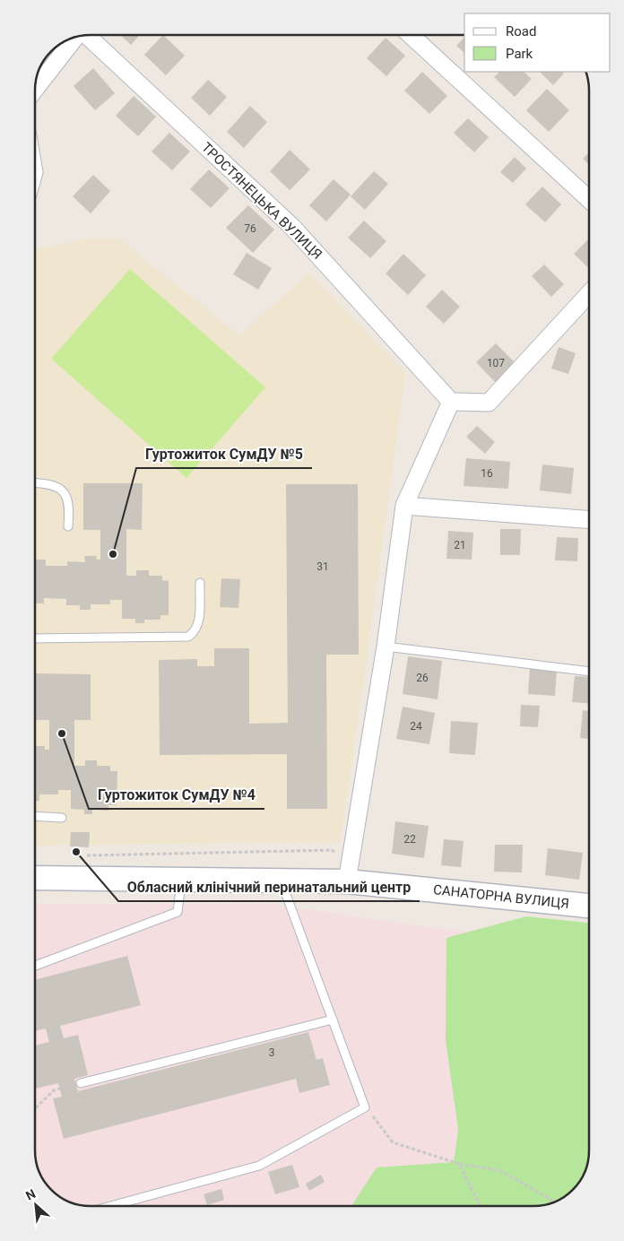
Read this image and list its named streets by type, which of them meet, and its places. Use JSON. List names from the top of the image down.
{
  "streets": {
    "main road": ["САНАТОРНА ВУЛИЦЯ"],
    "street": ["ТРОСТЯНЕЦЬКА ВУЛИЦЯ"]
  },
  "places": ["Гуртожиток СумДУ №5", "Гуртожиток СумДУ №4", "Обласний клінічний перинатальний центр"],
  "house_numbers": [
    "76",
    "107",
    "16",
    "21",
    "31",
    "26",
    "24",
    "22",
    "3"
  ],
  "legend": ["Road", "Park"],
  "north": "top left"
}
